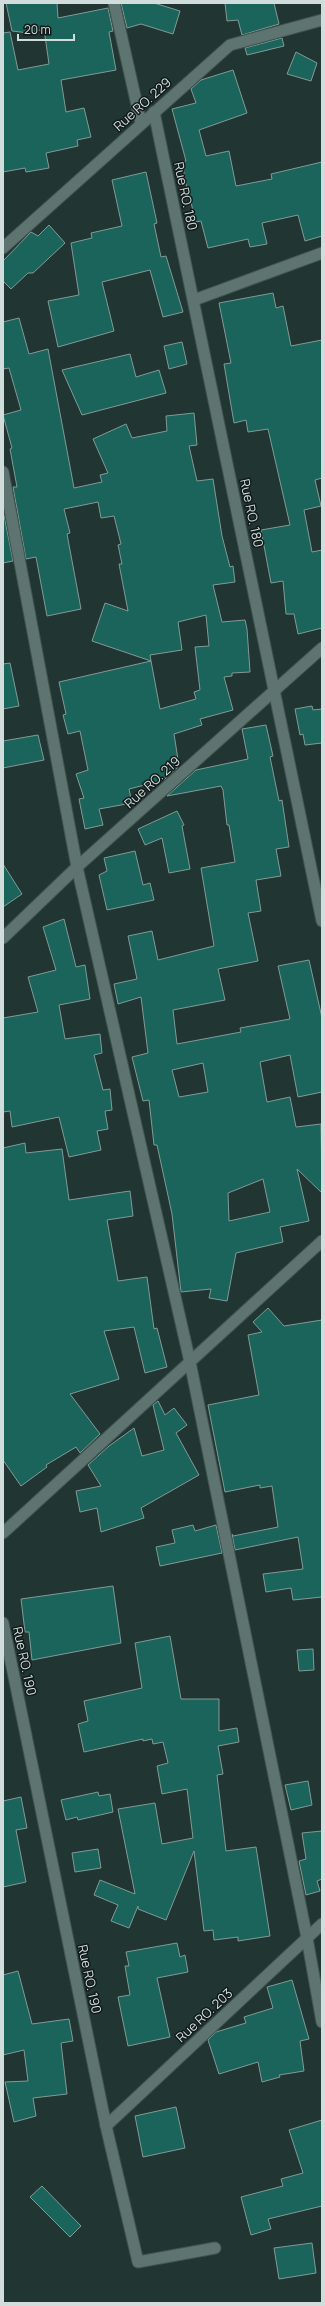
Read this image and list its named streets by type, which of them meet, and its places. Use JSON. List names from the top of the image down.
{
  "streets": {
    "street": [
      "Rue RO. 229",
      "Rue RO. 180",
      "Rue RO. 219",
      "Rue RO. 190",
      "Rue RO. 203"
    ]
  },
  "crossings": [
    ["Rue RO. 229", "Rue RO. 180"],
    ["Rue RO. 180", "Rue RO. 219"],
    ["Rue RO. 190", "Rue RO. 203"]
  ],
  "scale_bar": "20 m"
}
